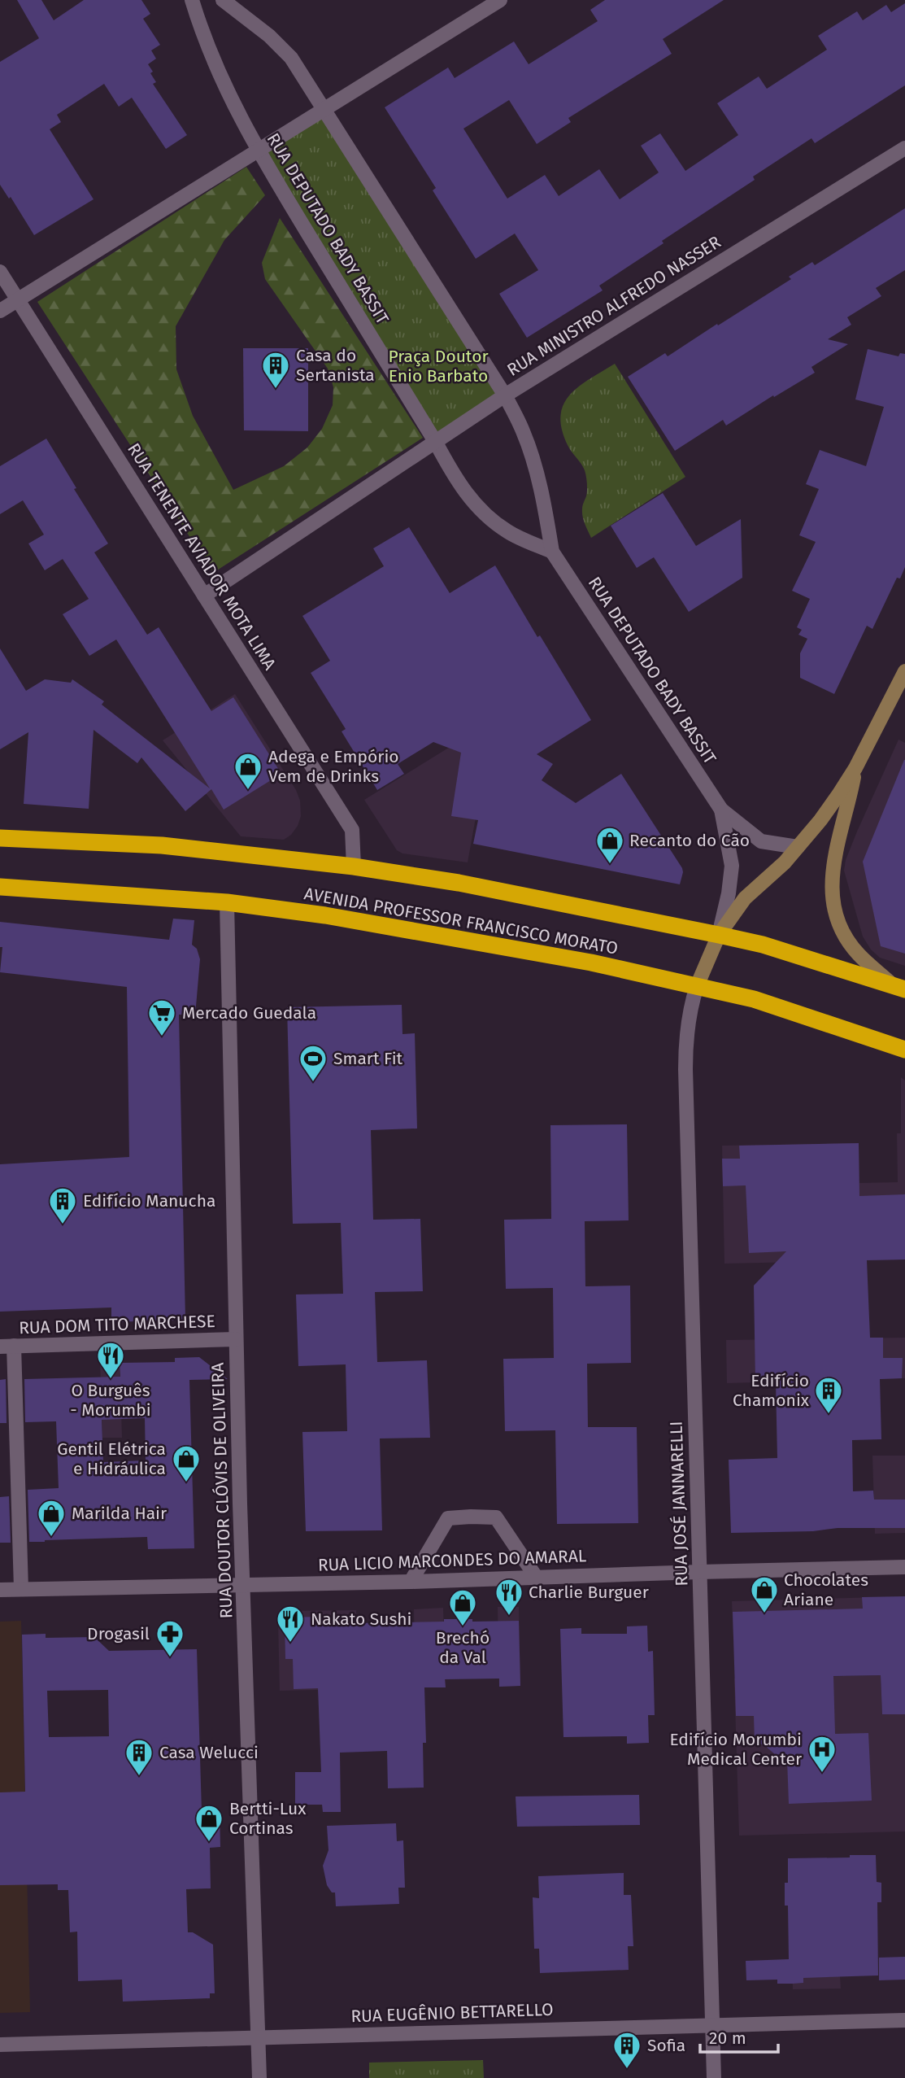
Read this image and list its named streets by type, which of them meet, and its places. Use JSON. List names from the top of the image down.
{
  "streets": {
    "highway": ["AVENIDA PROFESSOR FRANCISCO MORATO"],
    "main road": ["RUA JOSÉ JANNARELLI"],
    "street": [
      "RUA DEPUTADO BADY BASSIT",
      "RUA MINISTRO ALFREDO NASSER",
      "RUA TENENTE AVIADOR MOTA LIMA",
      "RUA DOM TITO MARCHESE",
      "RUA DOUTOR CLÓVIS DE OLIVEIRA",
      "RUA LICIO MARCONDES DO AMARAL",
      "RUA EUGÊNIO BETTARELLO"
    ]
  },
  "crossings": [
    ["RUA DEPUTADO BADY BASSIT", "RUA MINISTRO ALFREDO NASSER"],
    ["RUA DEPUTADO BADY BASSIT", "AVENIDA PROFESSOR FRANCISCO MORATO"],
    ["RUA DEPUTADO BADY BASSIT", "RUA JOSÉ JANNARELLI"],
    ["RUA MINISTRO ALFREDO NASSER", "RUA TENENTE AVIADOR MOTA LIMA"],
    ["RUA TENENTE AVIADOR MOTA LIMA", "AVENIDA PROFESSOR FRANCISCO MORATO"],
    ["AVENIDA PROFESSOR FRANCISCO MORATO", "RUA DOUTOR CLÓVIS DE OLIVEIRA"],
    ["AVENIDA PROFESSOR FRANCISCO MORATO", "RUA JOSÉ JANNARELLI"],
    ["RUA DOM TITO MARCHESE", "RUA DOUTOR CLÓVIS DE OLIVEIRA"],
    ["RUA DOUTOR CLÓVIS DE OLIVEIRA", "RUA LICIO MARCONDES DO AMARAL"],
    ["RUA DOUTOR CLÓVIS DE OLIVEIRA", "RUA EUGÊNIO BETTARELLO"],
    ["RUA JOSÉ JANNARELLI", "RUA LICIO MARCONDES DO AMARAL"],
    ["RUA JOSÉ JANNARELLI", "RUA EUGÊNIO BETTARELLO"]
  ],
  "parks": ["Praça Doutor Enio Barbato"],
  "places": {
    "building": [
      "Casa do Sertanista",
      "Edifício Manucha",
      "Edifício Chamonix",
      "Casa Welucci",
      "Sofia"
    ],
    "shop": [
      "Adega e Empório Vem de Drinks",
      "Recanto do Cão",
      "Gentil Elétrica e Hidráulica",
      "Marilda Hair",
      "Chocolates Ariane",
      "Brechó da Val",
      "Bertti-Lux Cortinas"
    ],
    "supermarket": ["Mercado Guedala"],
    "sports": ["Smart Fit"],
    "restaurant": ["O Burguês - Morumbi", "Charlie Burguer", "Nakato Sushi"],
    "pharmacy": ["Drogasil"],
    "hospital": ["Edifício Morumbi Medical Center"]
  },
  "scale_bar": "20 m"
}
